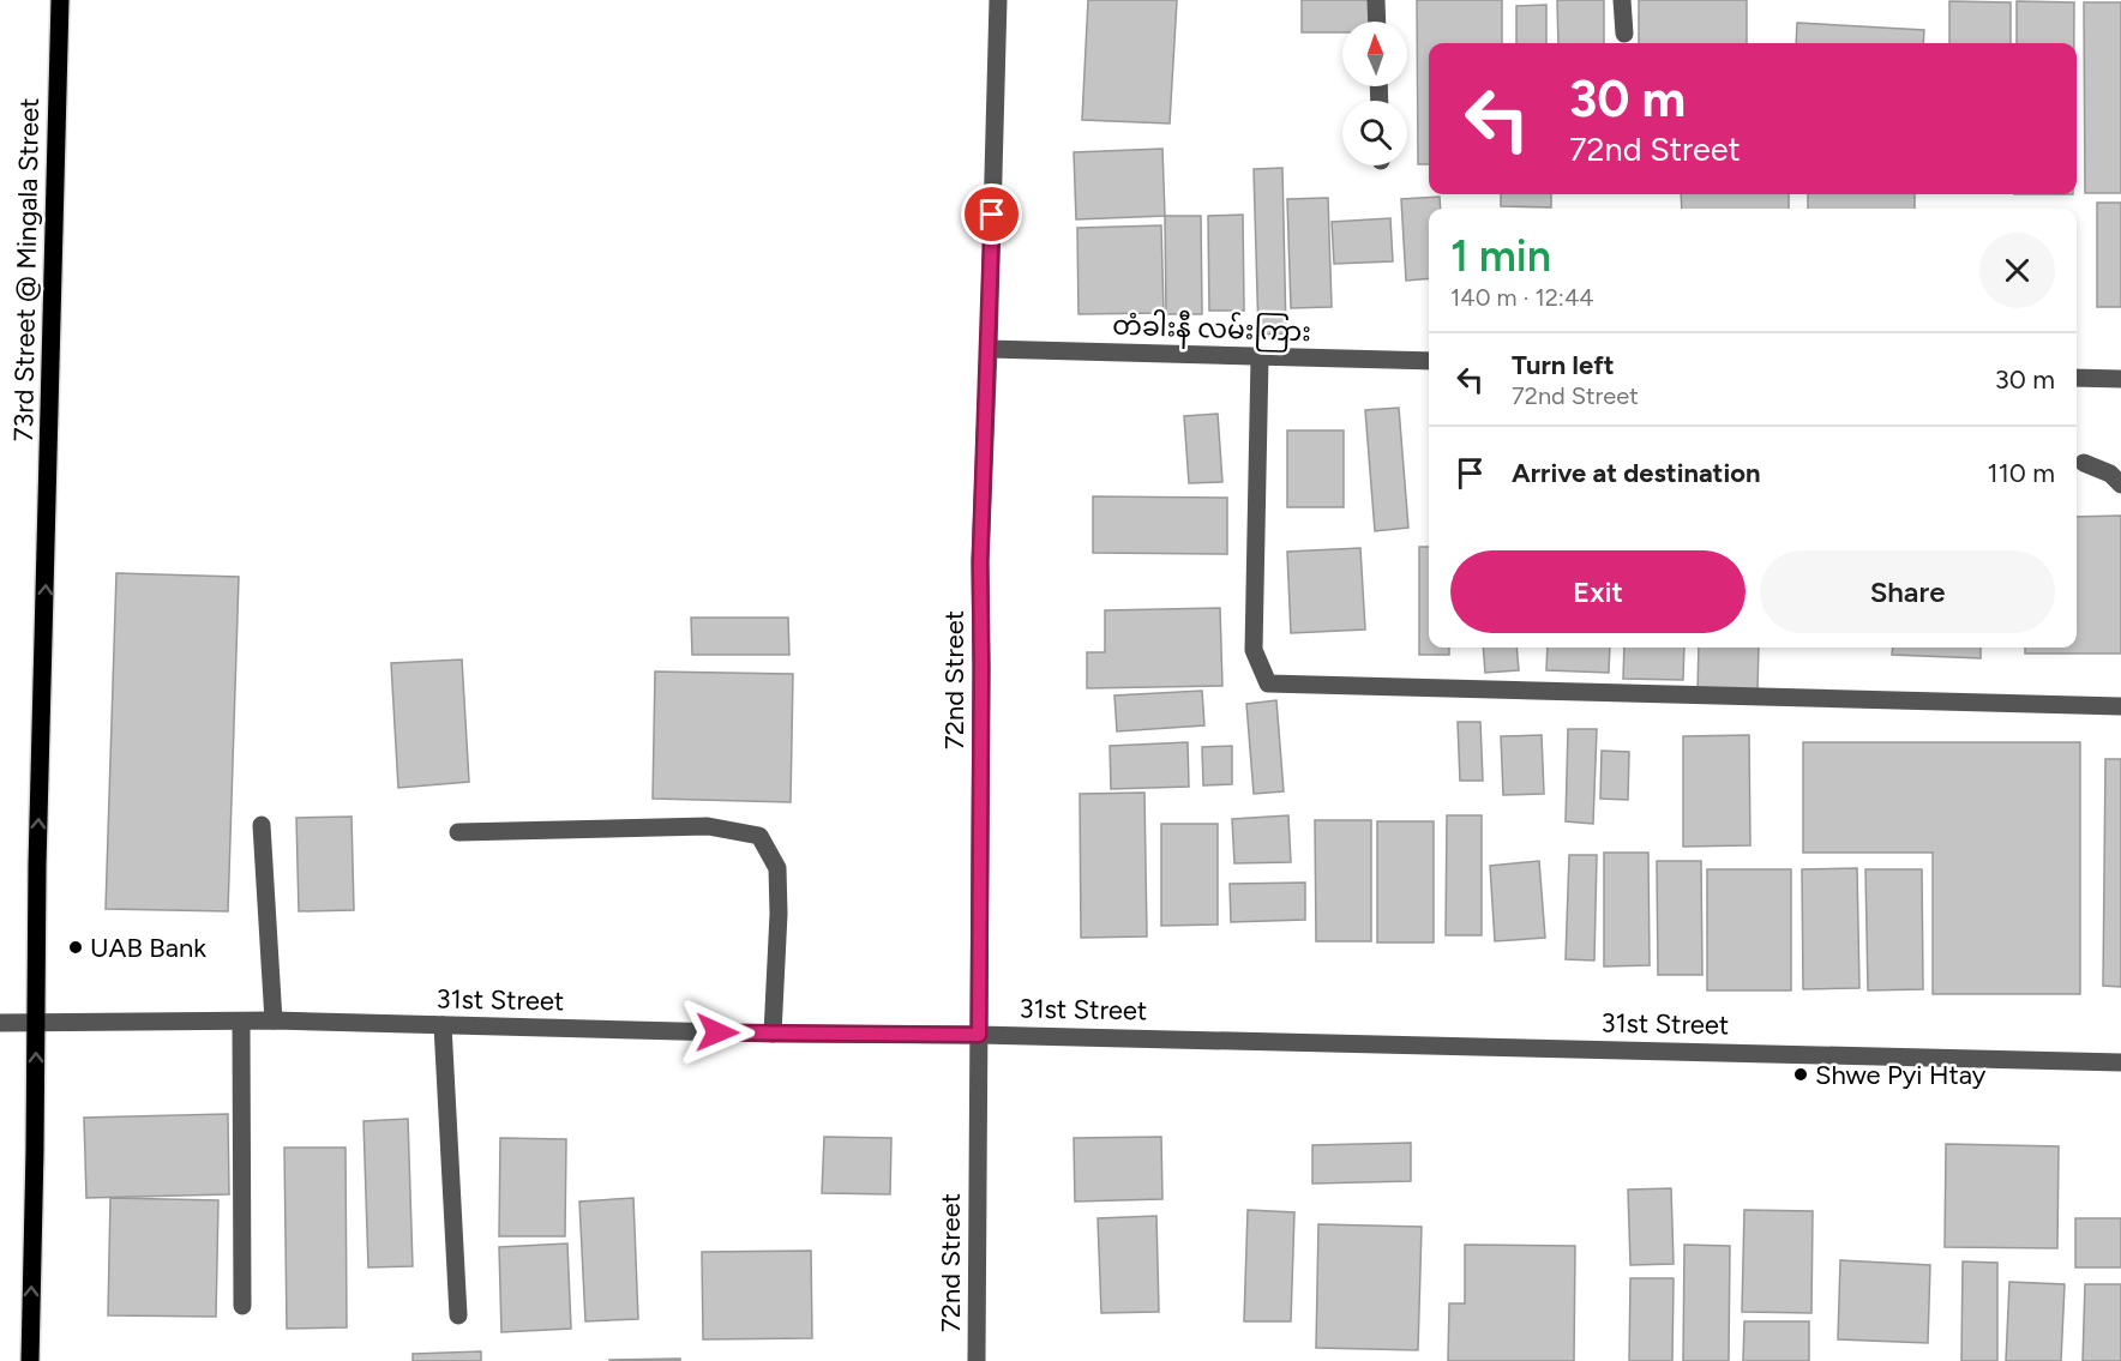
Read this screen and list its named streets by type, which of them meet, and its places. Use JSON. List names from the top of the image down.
{
  "streets": {
    "main road": ["73rd Street @ Mingala Street"],
    "street": ["တံခါးနီ လမ်းကြား", "72nd Street", "31st Street"]
  },
  "crossings": [
    ["73rd Street @ Mingala Street", "31st Street"],
    ["တံခါးနီ လမ်းကြား", "72nd Street"],
    ["72nd Street", "31st Street"]
  ],
  "one_way": ["73rd Street @ Mingala Street"],
  "places": ["UAB Bank", "Shwe Pyi Htay"],
  "north": "top",
  "page": {
    "turn": ["30 m", "72nd Street"],
    "heading": ["1 min", "140 m · 12:44"],
    "list": [
      {
        "name": "Turn left",
        "note": "72nd Street",
        "value": "30 m"
      },
      {
        "name": "Arrive at destination",
        "value": "110 m"
      }
    ],
    "buttons": ["Exit", "Share"]
  }
}
